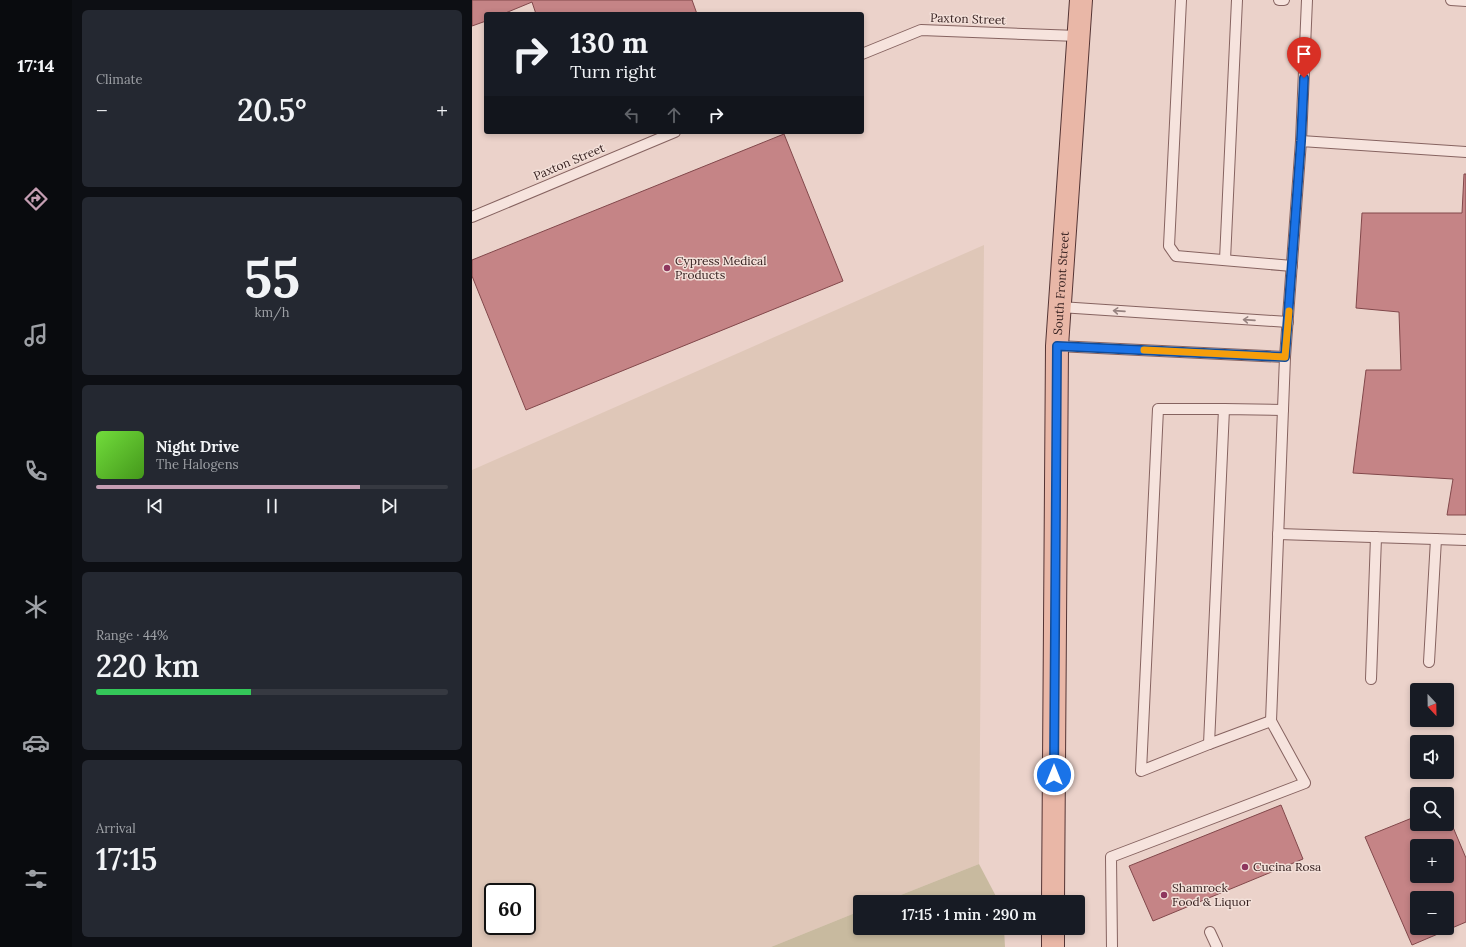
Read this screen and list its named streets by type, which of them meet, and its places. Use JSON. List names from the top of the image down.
{
  "streets": {
    "main road": ["South Front Street"],
    "lane": ["Paxton Street"]
  },
  "crossings": [
    ["Paxton Street", "South Front Street"]
  ],
  "places": ["Cypress Medical Products", "Cucina Rosa", "Shamrock Food & Liquor"],
  "north": "bottom",
  "page": {
    "tabs": "17:14",
    "tile": [
      "Climate",
      ["55", "km/h"],
      ["Range · 44%", "220 km"],
      ["Arrival", "17:15"]
    ],
    "turn": ["130 m", "Turn right"],
    "heat": ["−", "20.5°", "+"],
    "song": ["Night Drive", "The Halogens"],
    "map_buttons": ["+", "−"],
    "limit": "60",
    "trip": "17:15 · 1 min · 290 m"
  }
}
